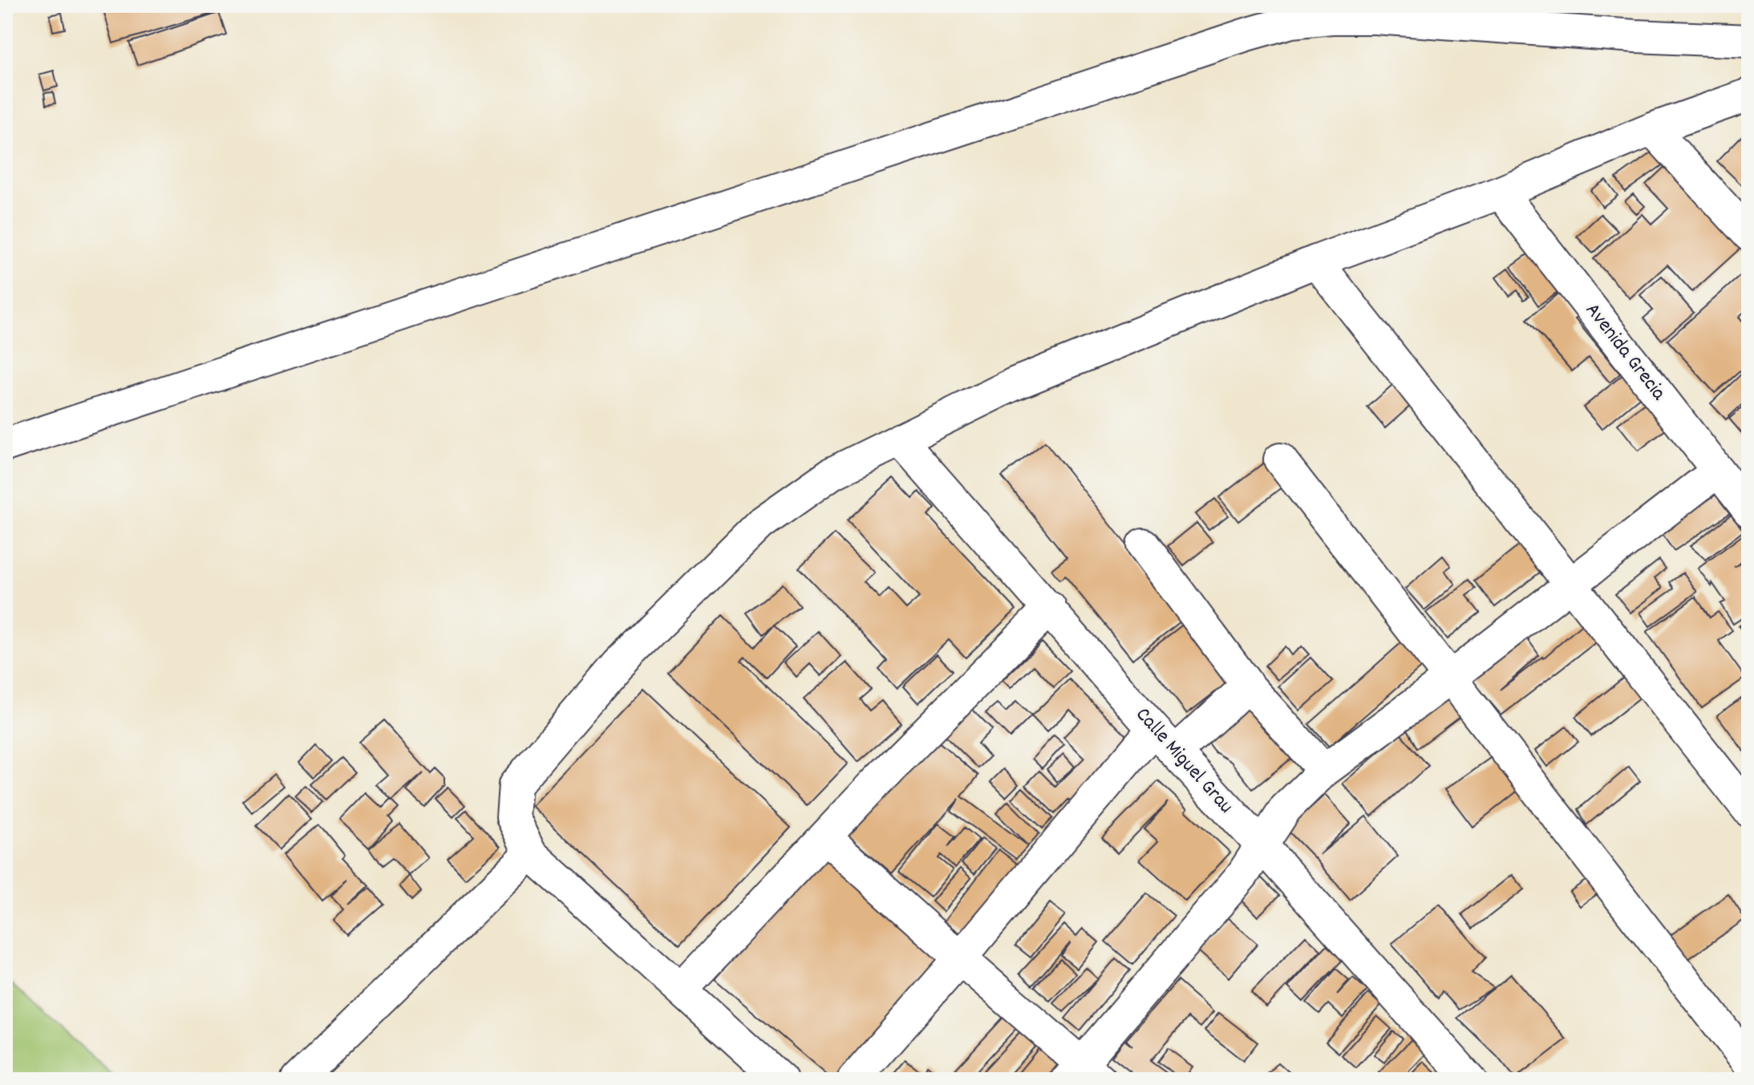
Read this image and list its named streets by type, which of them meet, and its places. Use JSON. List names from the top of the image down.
{
  "streets": {
    "street": ["Avenida Grecia", "Calle Miguel Grau"]
  }
}
